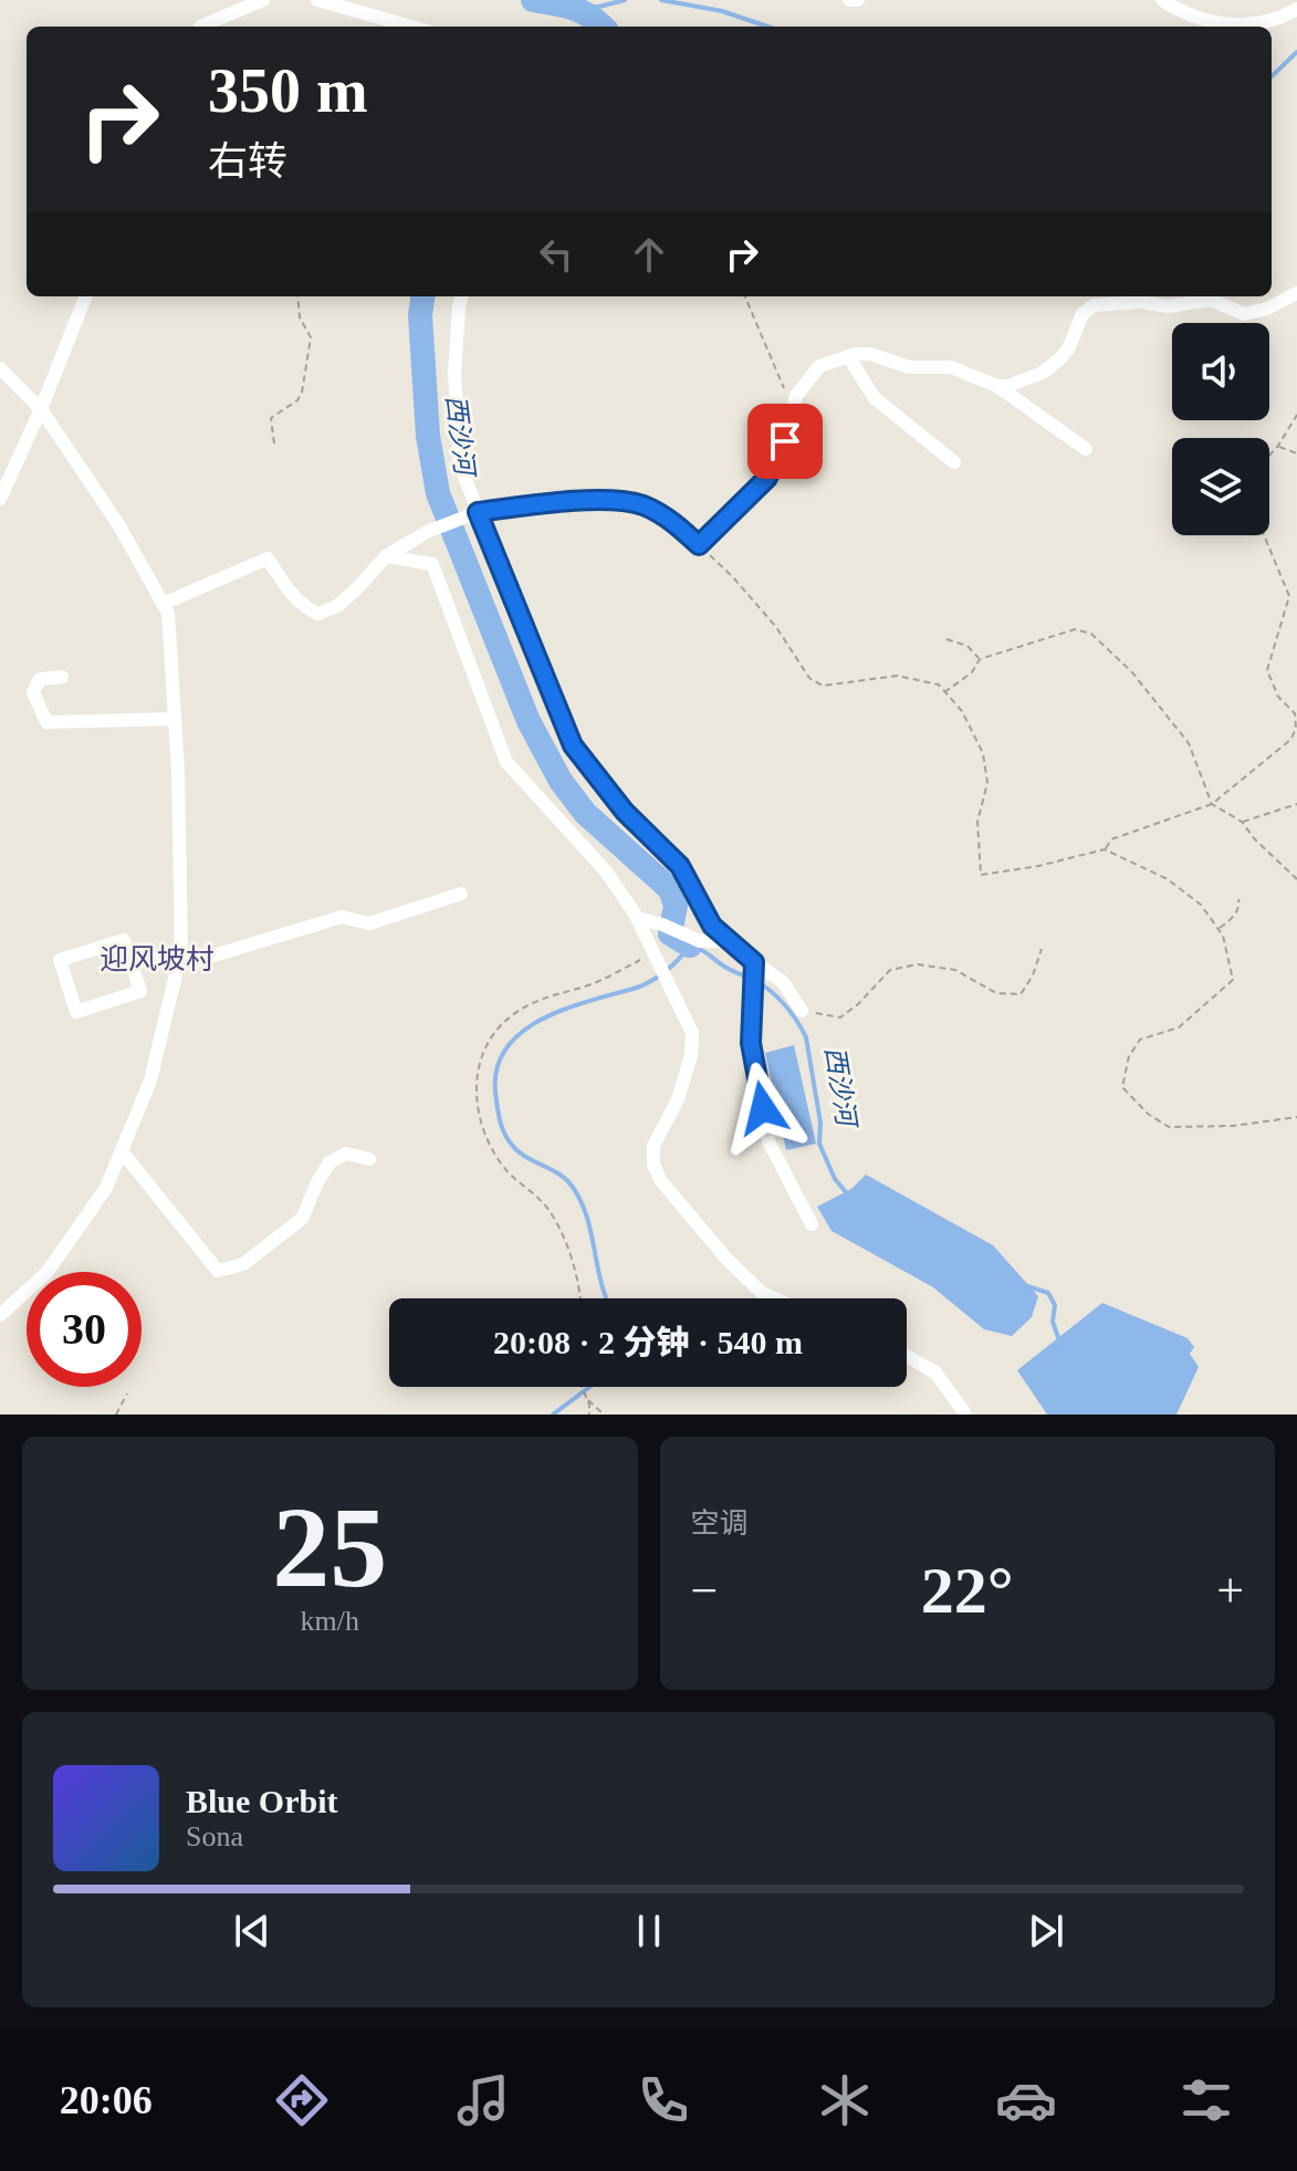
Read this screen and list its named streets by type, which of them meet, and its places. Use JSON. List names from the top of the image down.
{
  "districts": ["迎风坡村"],
  "water": ["西沙河"],
  "page": {
    "turn": ["350 m", "右转"],
    "limit": "30",
    "trip": "20:08 · 2 分钟 · 540 m",
    "tile": [
      ["25", "km/h"],
      "空调"
    ],
    "heat": ["−", "22°", "+"],
    "song": ["Blue Orbit", "Sona"],
    "tabs": "20:06"
  }
}
